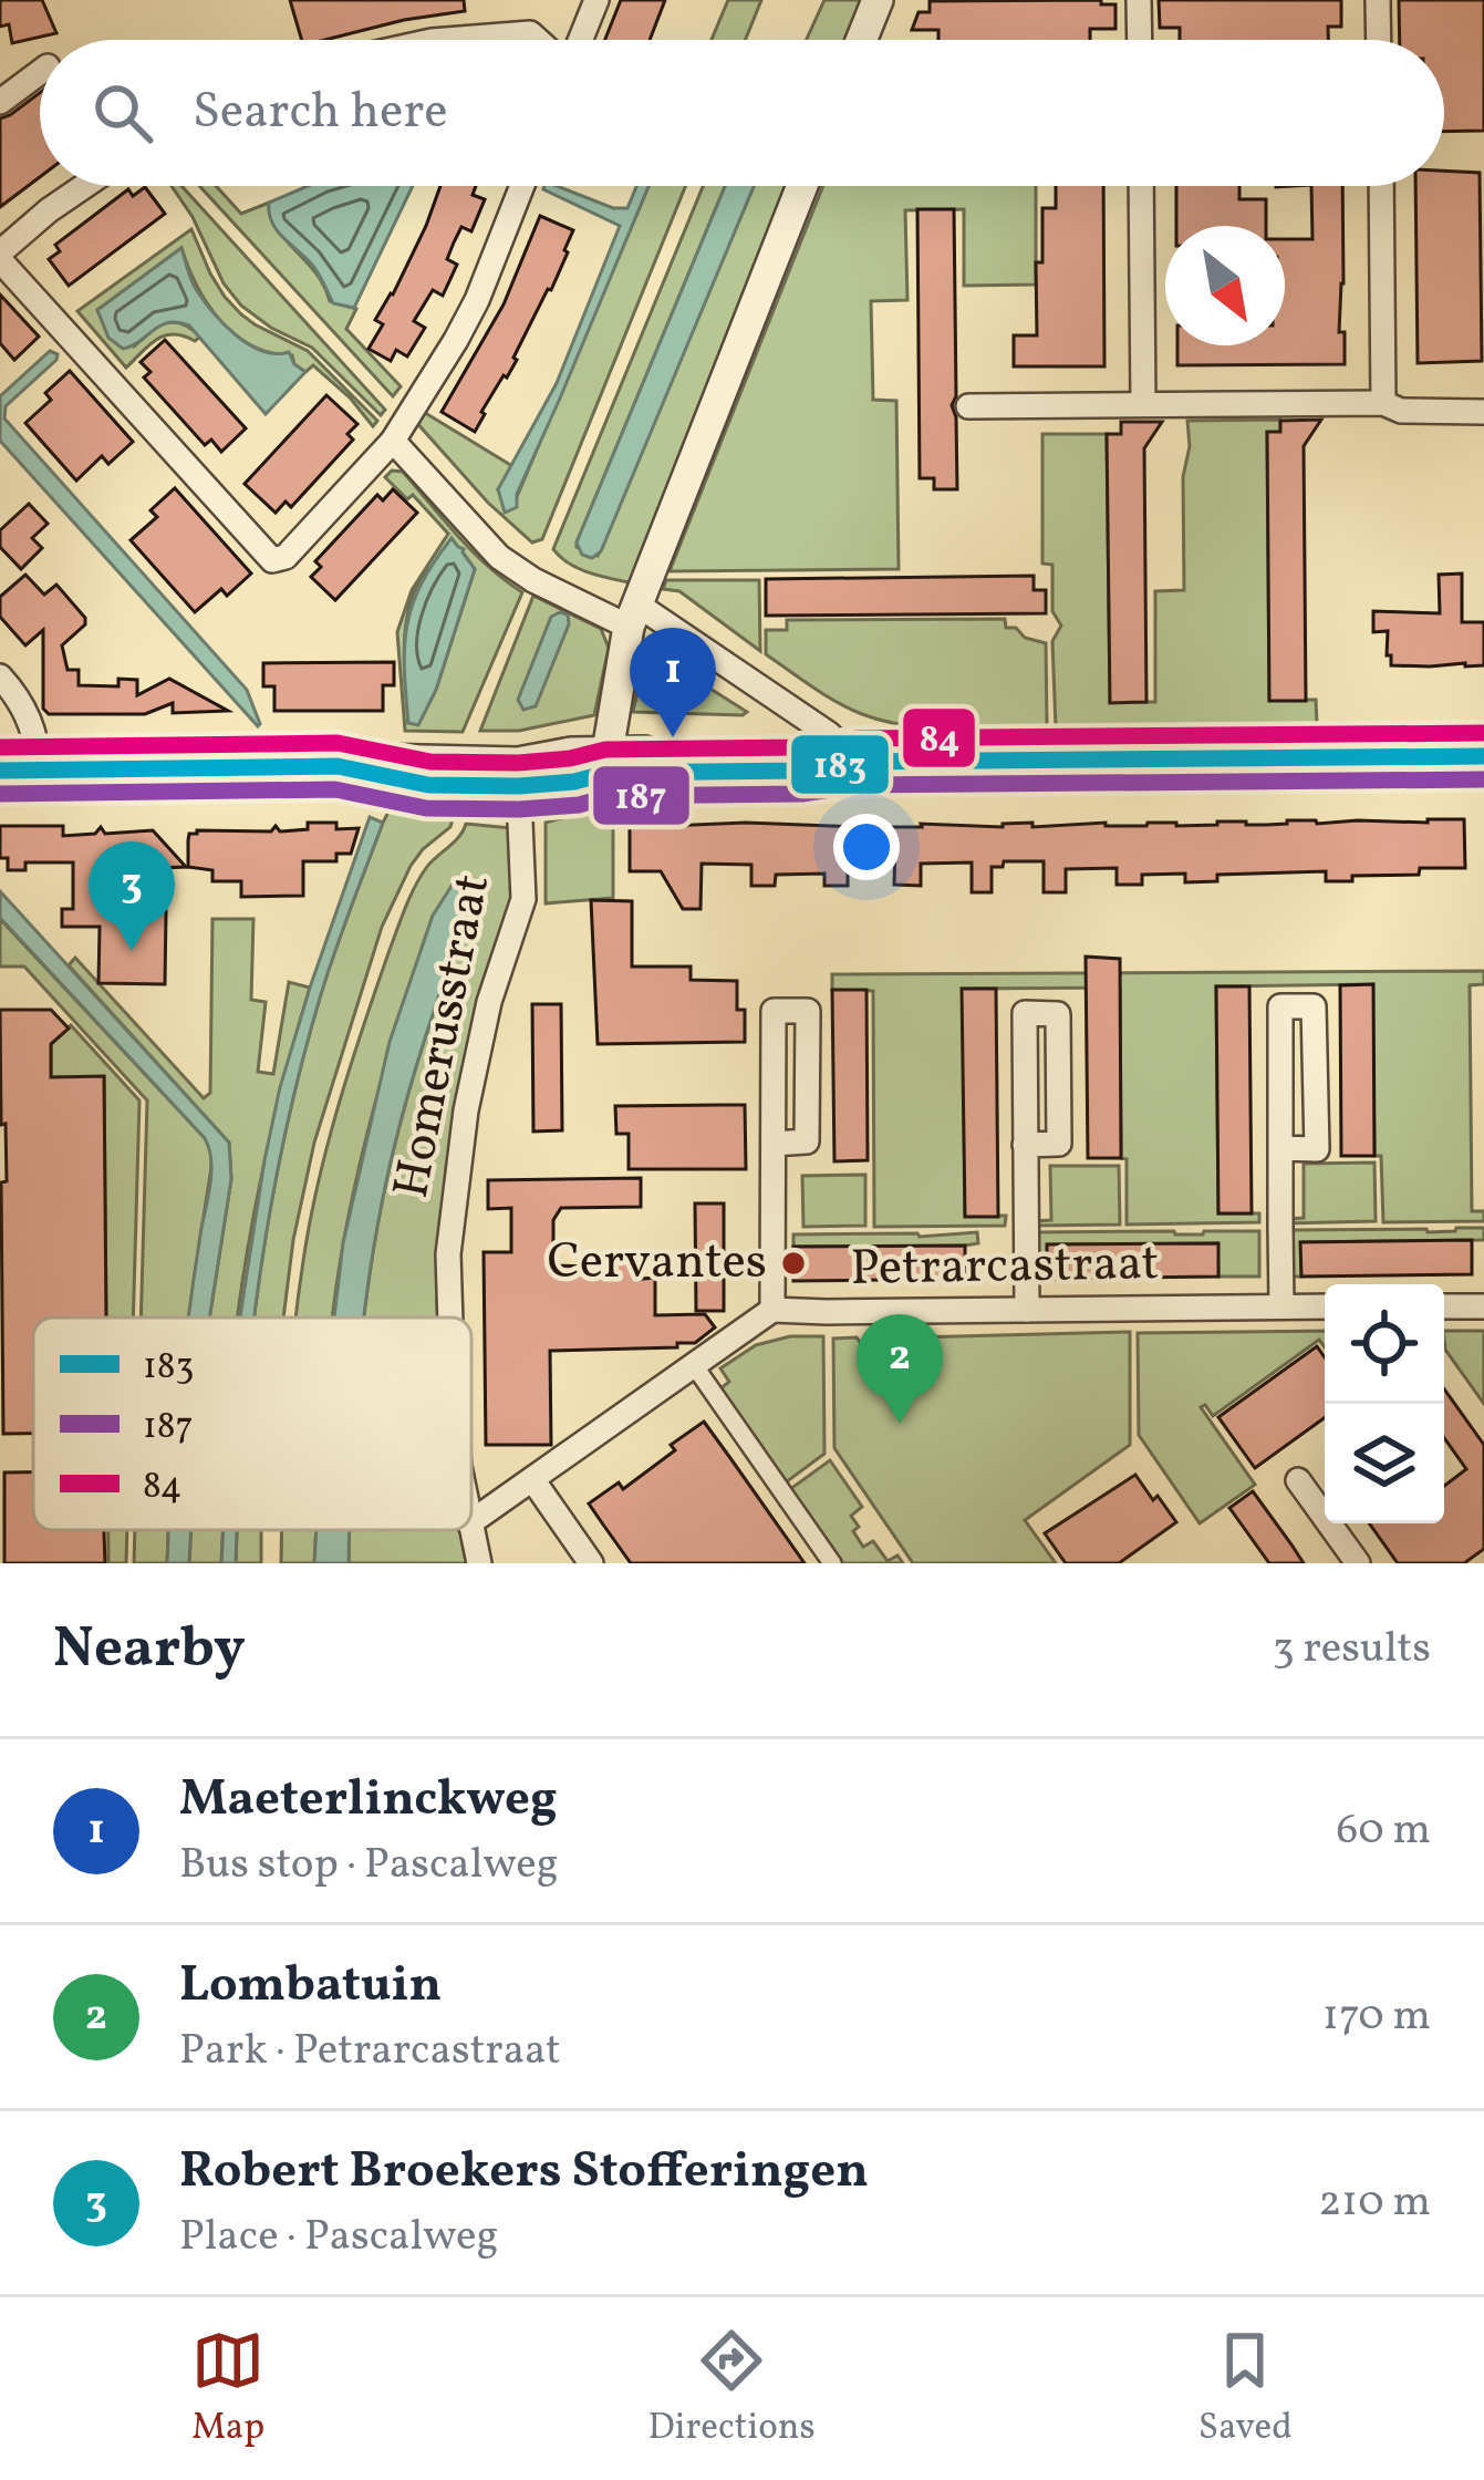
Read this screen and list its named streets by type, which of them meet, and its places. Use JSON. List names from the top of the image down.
{
  "streets": {
    "street": ["Homerusstraat", "Petrarcastraat"]
  },
  "places": ["Cervantes"],
  "lines": ["transit line 84", "transit line 183", "transit line 187"],
  "legend": ["183", "187", "84"],
  "north": "bottom right",
  "page": {
    "search": "Search here",
    "pins": ["1", "3", "2"],
    "heading": ["Nearby", "3 results"],
    "list": [
      {
        "mark": "1",
        "name": "Maeterlinckweg",
        "note": "Bus stop · Pascalweg",
        "value": "60 m"
      },
      {
        "mark": "2",
        "name": "Lombatuin",
        "note": "Park · Petrarcastraat",
        "value": "170 m"
      },
      {
        "mark": "3",
        "name": "Robert Broekers Stofferingen",
        "note": "Place · Pascalweg",
        "value": "210 m"
      }
    ],
    "nav": ["Map", "Directions", "Saved"]
  }
}
